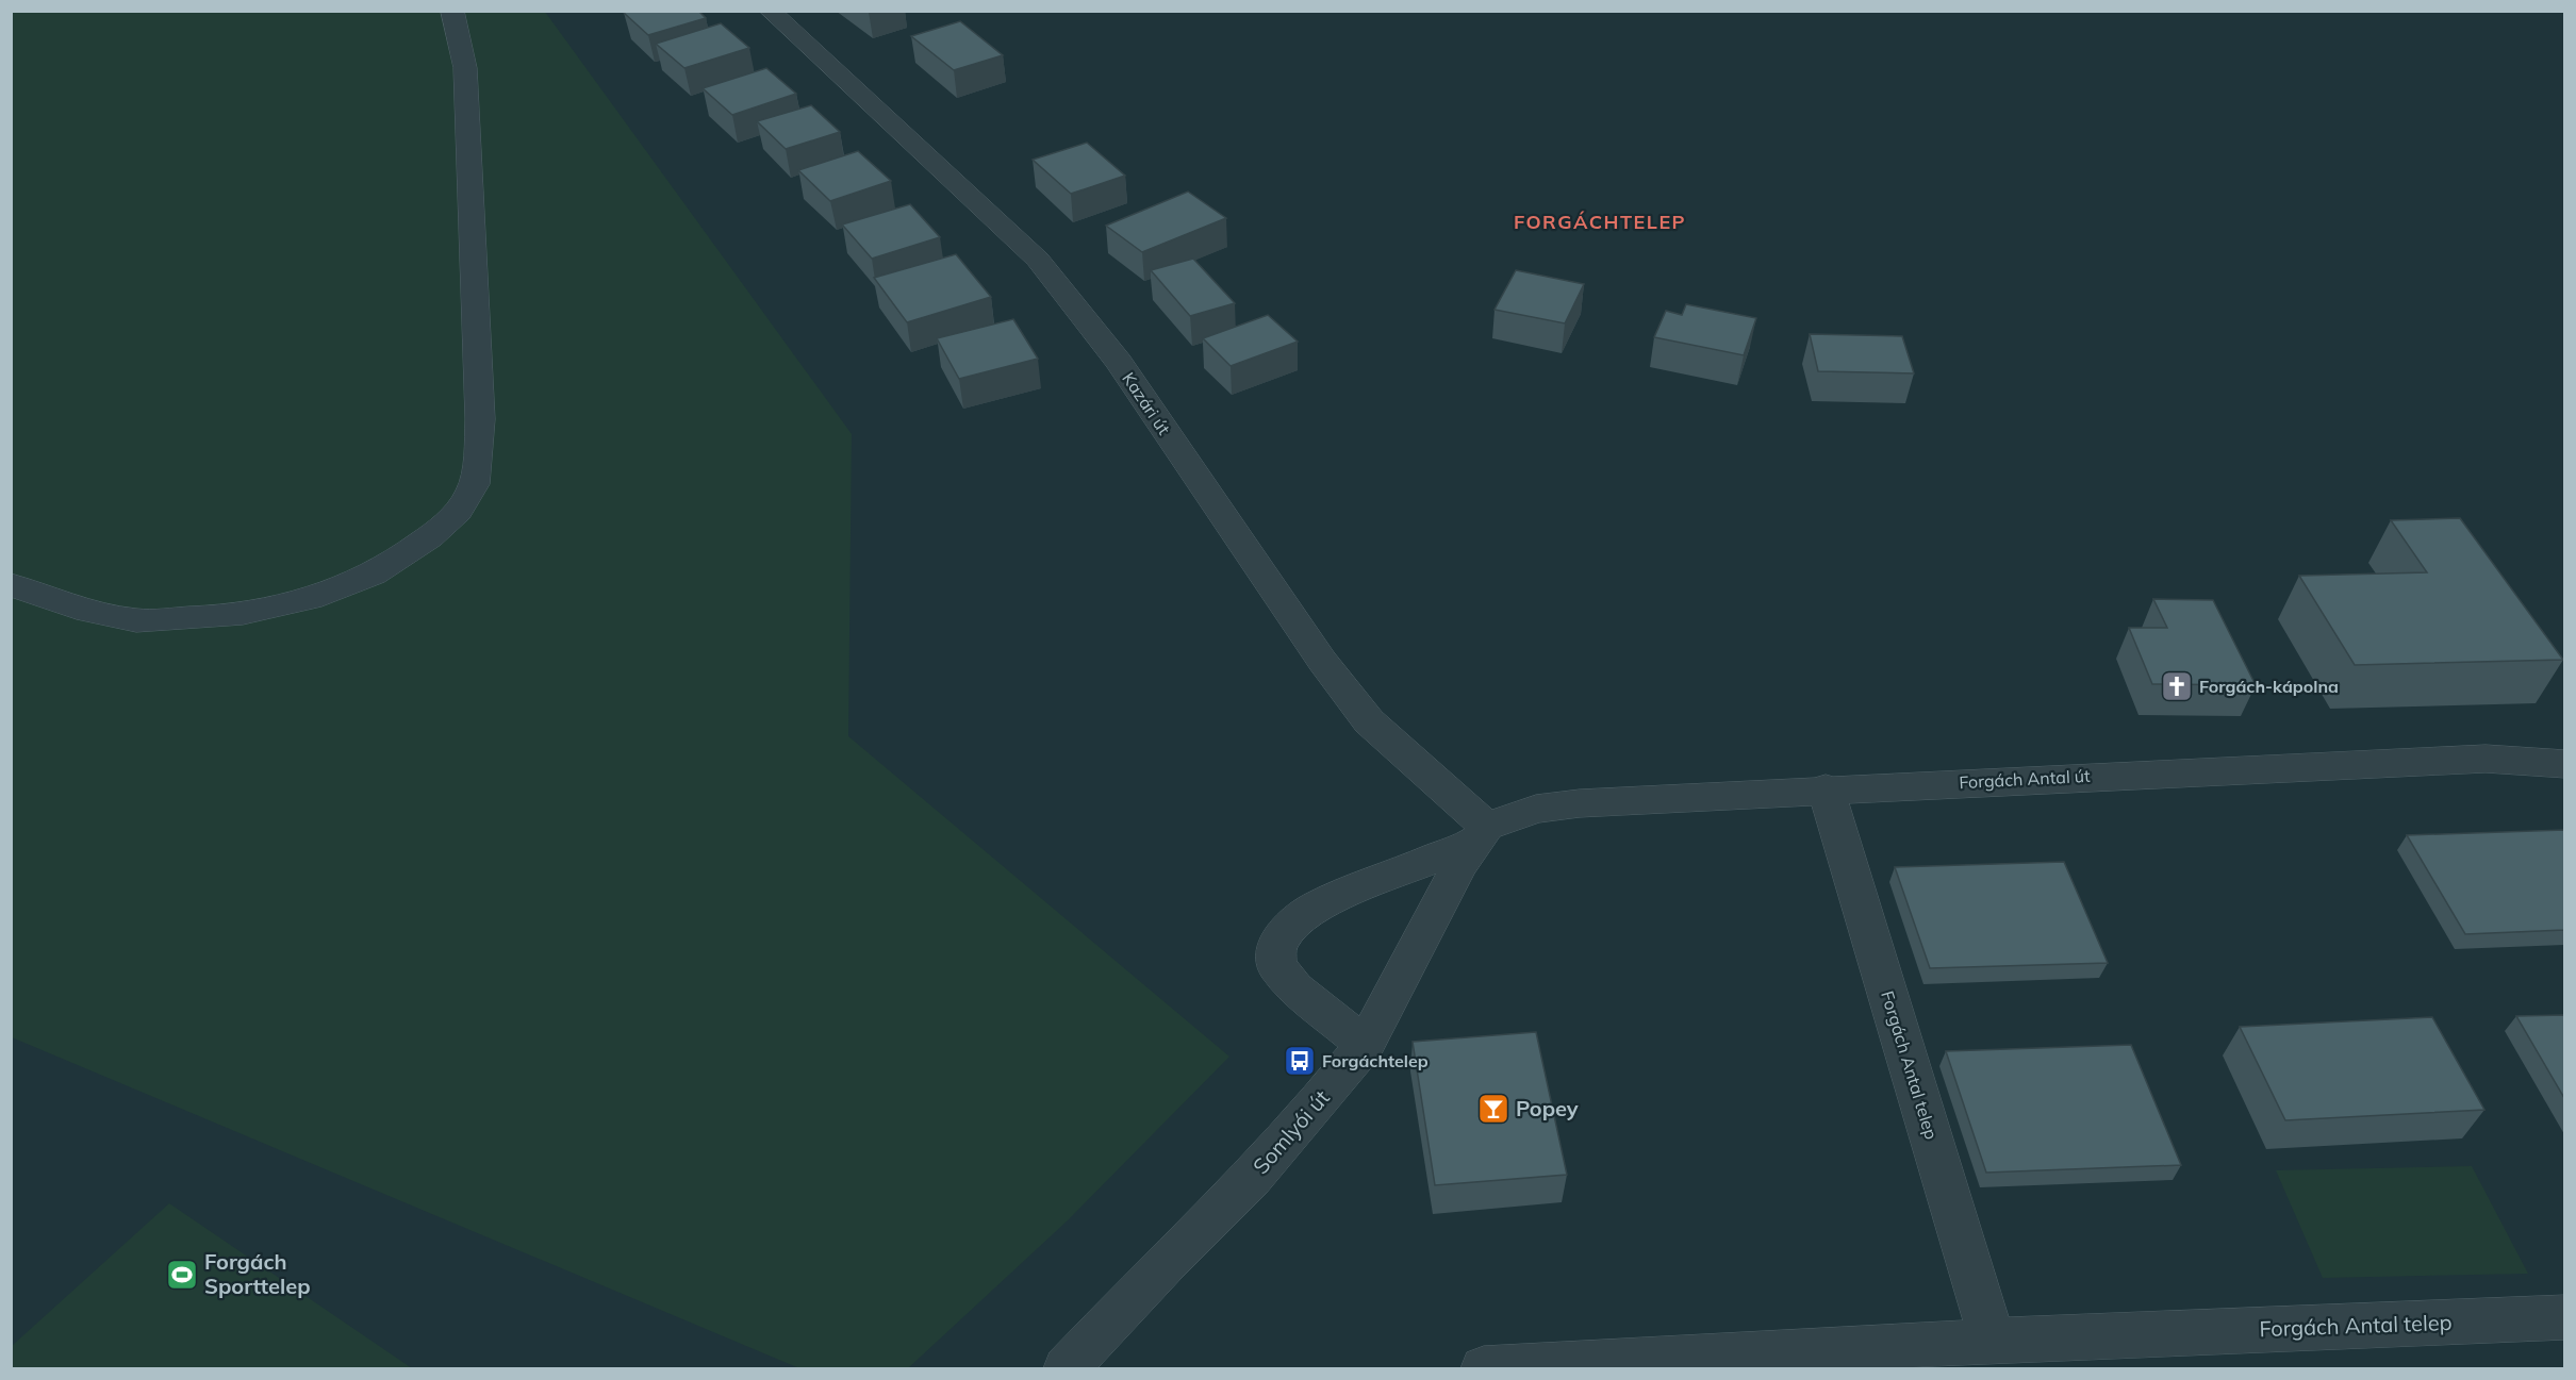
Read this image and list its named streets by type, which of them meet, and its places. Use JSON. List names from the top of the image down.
{
  "streets": {
    "street": [
      "Kazári út",
      "Forgách Antal út",
      "Forgách Antal telep",
      "Somlyói út"
    ]
  },
  "crossings": [
    ["Kazári út", "Forgách Antal út"],
    ["Kazári út", "Somlyói út"],
    ["Forgách Antal út", "Forgách Antal telep"],
    ["Forgách Antal út", "Somlyói út"]
  ],
  "districts": ["FORGÁCHTELEP"],
  "places": {
    "church": ["Forgách-kápolna"],
    "bus stop": ["Forgáchtelep"],
    "bar": ["Popey"],
    "sports": ["Forgách Sporttelep"]
  }
}
